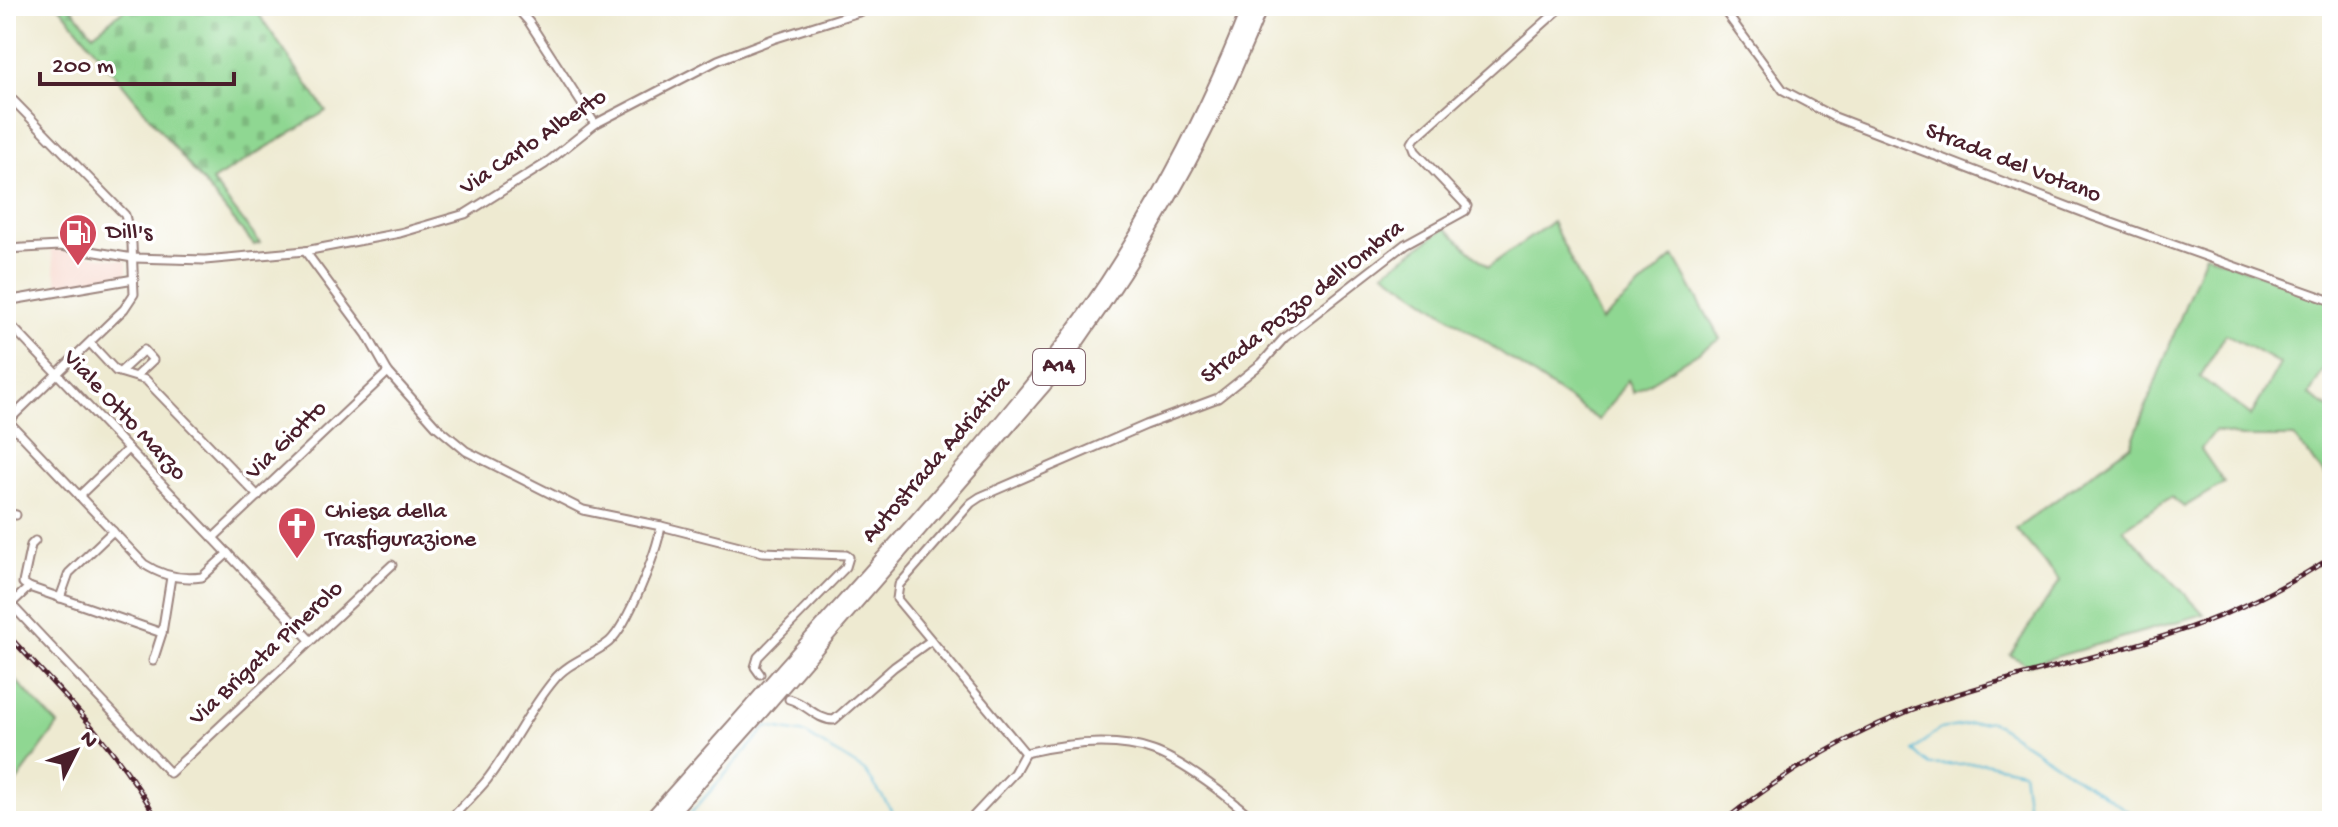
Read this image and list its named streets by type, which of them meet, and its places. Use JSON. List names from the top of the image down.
{
  "streets": {
    "highway": ["A14", "Autostrada Adriatica"],
    "street": [
      "Via Carlo Alberto",
      "Strada del Votano",
      "Strada Pozzo dell'Ombra",
      "Viale Otto Marzo",
      "Via Giotto",
      "Via Brigata Pinerolo"
    ]
  },
  "crossings": [
    ["Viale Otto Marzo", "Via Giotto"],
    ["Viale Otto Marzo", "Via Brigata Pinerolo"]
  ],
  "places": {
    "fuel station": ["Dill's"],
    "church": ["Chiesa della Trasfigurazione"]
  },
  "scale_bar": "200 m",
  "north": "top right"
}
